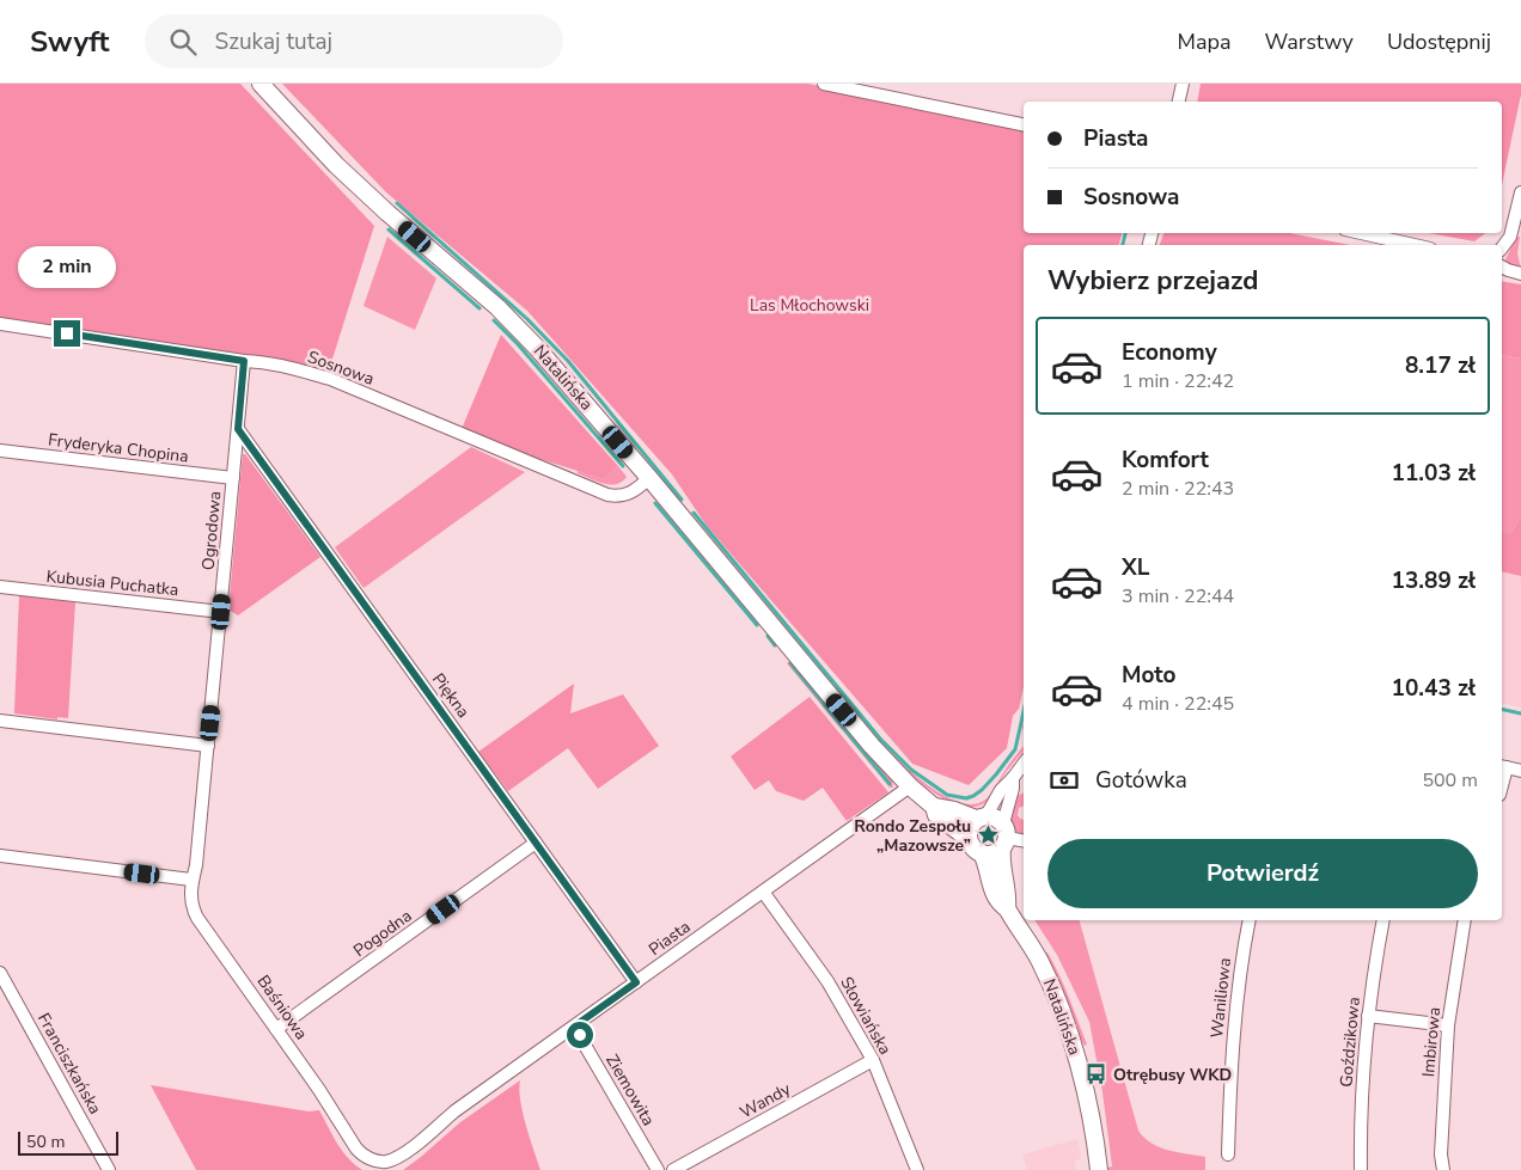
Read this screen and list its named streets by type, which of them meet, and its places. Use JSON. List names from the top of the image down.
{
  "streets": {
    "main road": ["Natalińska"],
    "street": [
      "Sosnowa",
      "Fryderyka Chopina",
      "Ogrodowa",
      "Kubusia Puchatka",
      "Piękna",
      "Pogodna",
      "Piasta",
      "Waniliowa",
      "Baśniowa",
      "Słowiańska",
      "Goździkowa",
      "Imbirowa",
      "Franciszkańska",
      "Ziemowita",
      "Wandy"
    ]
  },
  "crossings": [
    ["Sosnowa", "Natalińska"],
    ["Sosnowa", "Ogrodowa"],
    ["Natalińska", "Piasta"],
    ["Fryderyka Chopina", "Ogrodowa"],
    ["Ogrodowa", "Kubusia Puchatka"],
    ["Ogrodowa", "Piękna"],
    ["Ogrodowa", "Baśniowa"],
    ["Piękna", "Pogodna"],
    ["Piękna", "Piasta"],
    ["Pogodna", "Baśniowa"],
    ["Piasta", "Baśniowa"],
    ["Piasta", "Słowiańska"],
    ["Piasta", "Ziemowita"],
    ["Słowiańska", "Wandy"]
  ],
  "parks": ["Las Młochowski"],
  "places": {
    "place": ["Rondo Zespołu „Mazowsze”"],
    "bus stop": ["Otrębusy WKD"]
  },
  "scale_bar": "50 m",
  "page": {
    "header": "Swyft",
    "search": "Szukaj tutaj",
    "nav": ["Mapa", "Warstwy", "Udostępnij"],
    "banner": ["Piasta", "Sosnowa"],
    "heading": "Wybierz przejazd",
    "bubble": "2 min",
    "list": [
      {
        "name": "Economy",
        "note": "1 min · 22:42",
        "value": "8.17 zł"
      },
      {
        "name": "Komfort",
        "note": "2 min · 22:43",
        "value": "11.03 zł"
      },
      {
        "name": "XL",
        "note": "3 min · 22:44",
        "value": "13.89 zł"
      },
      {
        "name": "Moto",
        "note": "4 min · 22:45",
        "value": "10.43 zł"
      }
    ],
    "pay": ["Gotówka", "500 m"],
    "buttons": "Potwierdź",
    "scale": "50 m"
  }
}
